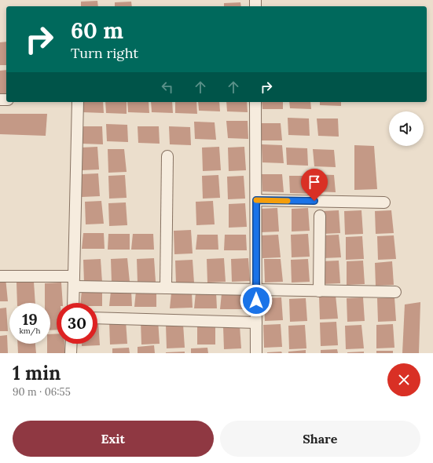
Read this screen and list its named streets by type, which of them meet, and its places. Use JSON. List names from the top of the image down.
{
  "page": {
    "turn": ["60 m", "Turn right"],
    "speed": "19 km/h",
    "limit": "30",
    "heading": ["1 min", "90 m · 06:55"],
    "buttons": ["Exit", "Share"]
  }
}
